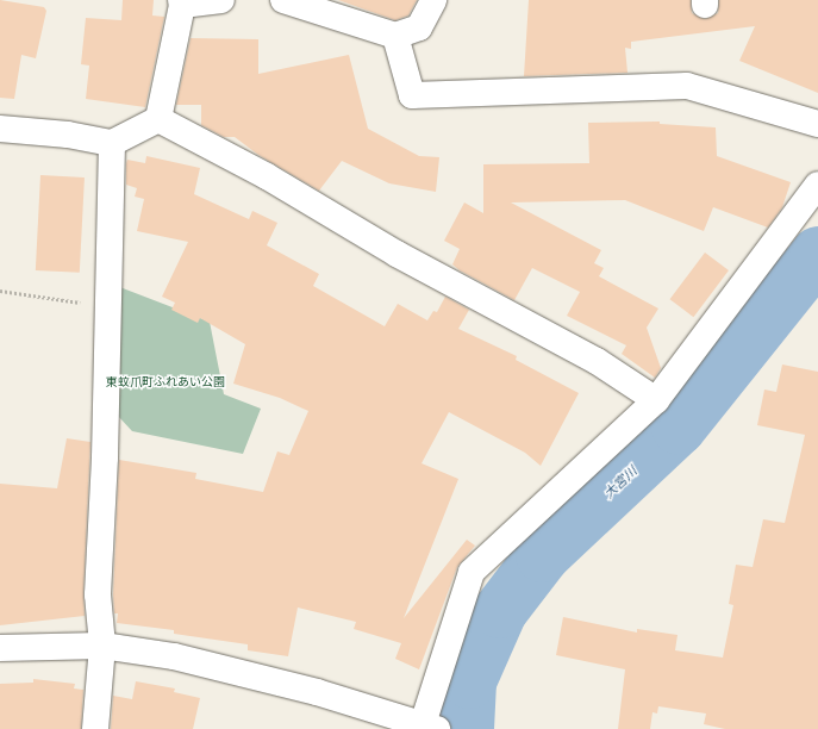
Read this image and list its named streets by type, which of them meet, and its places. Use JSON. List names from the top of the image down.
{
  "water": ["大宮川"],
  "parks": ["東蚊爪町ふれあい公園"]
}
